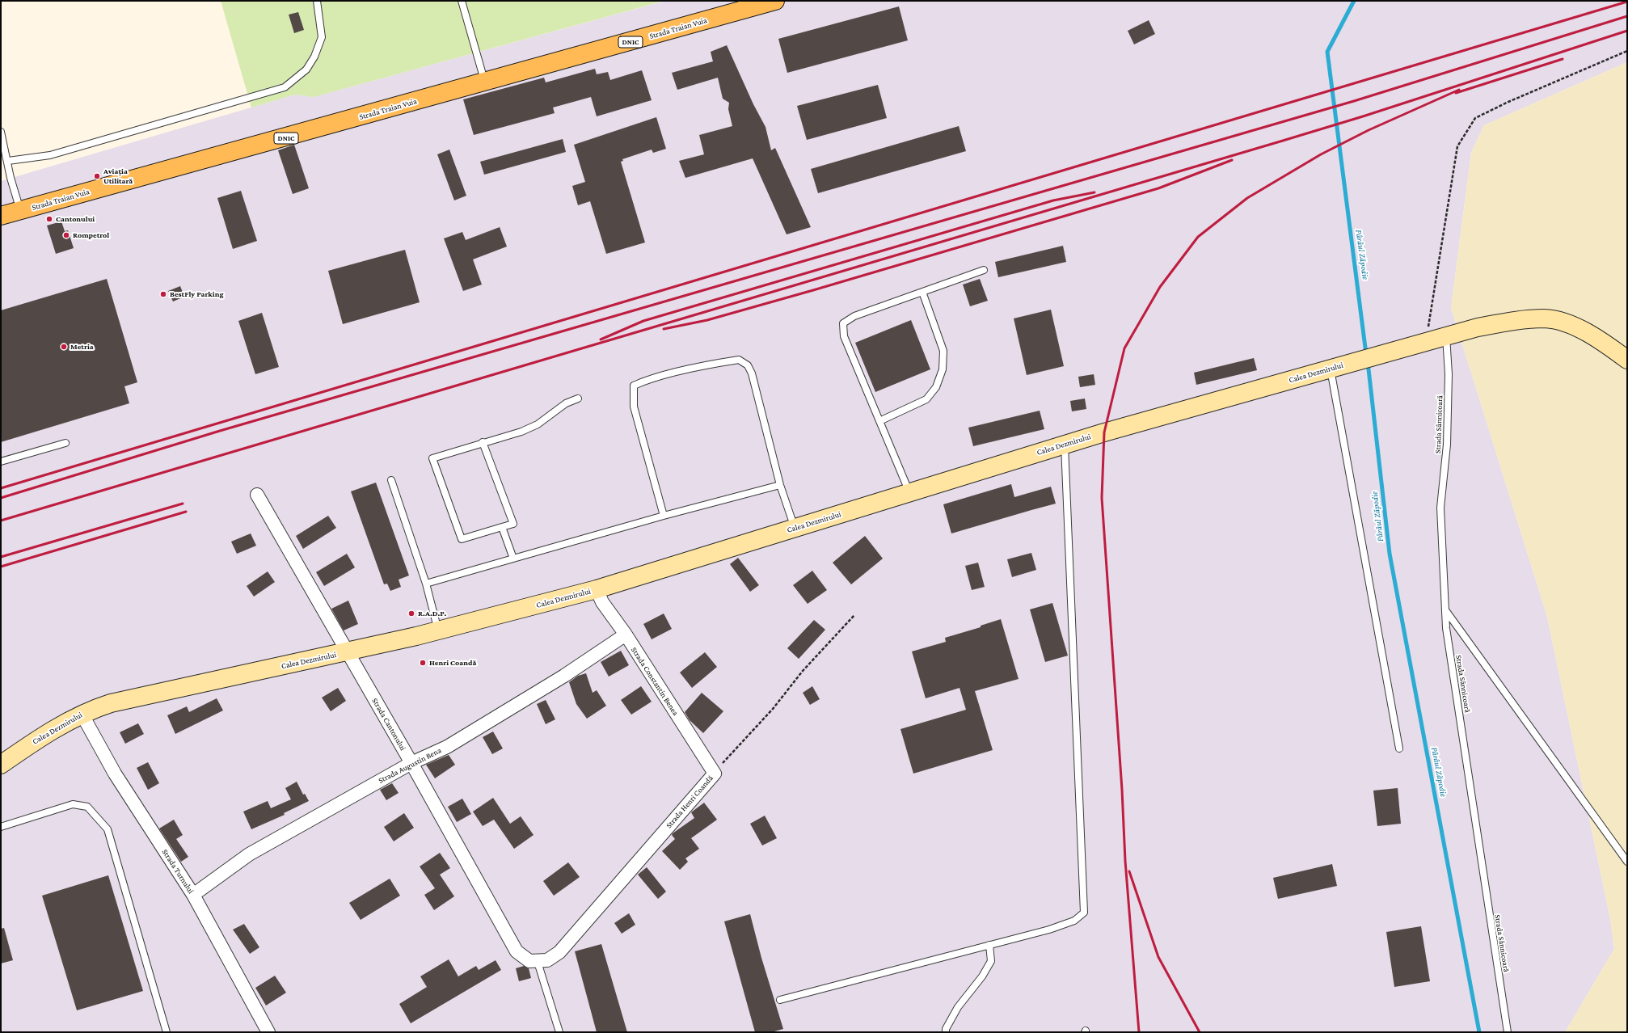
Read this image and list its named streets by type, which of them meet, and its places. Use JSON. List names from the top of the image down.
{
  "streets": {
    "main road": ["Strada Traian Vuia", "DN1C", "Calea Dezmirului"],
    "street": [
      "Strada Constantin Benea",
      "Strada Cantonului",
      "Strada Augustin Bena",
      "Strada Henri Coandă",
      "Strada Turnului"
    ],
    "lane": ["Strada Sânnicoară"]
  },
  "crossings": [
    ["Calea Dezmirului", "Strada Sânnicoară"],
    ["Calea Dezmirului", "Strada Constantin Benea"],
    ["Calea Dezmirului", "Strada Cantonului"],
    ["Calea Dezmirului", "Strada Turnului"],
    ["Strada Constantin Benea", "Strada Augustin Bena"],
    ["Strada Constantin Benea", "Strada Henri Coandă"],
    ["Strada Cantonului", "Strada Augustin Bena"],
    ["Strada Cantonului", "Strada Henri Coandă"],
    ["Strada Augustin Bena", "Strada Turnului"]
  ],
  "water": ["Pârâul Zăpodie"],
  "places": [
    "Aviația Utilitară",
    "Cantonului",
    "Rompetrol",
    "BestFly Parking",
    "Metria",
    "R.A.D.P.",
    "Henri Coandă"
  ]
}
